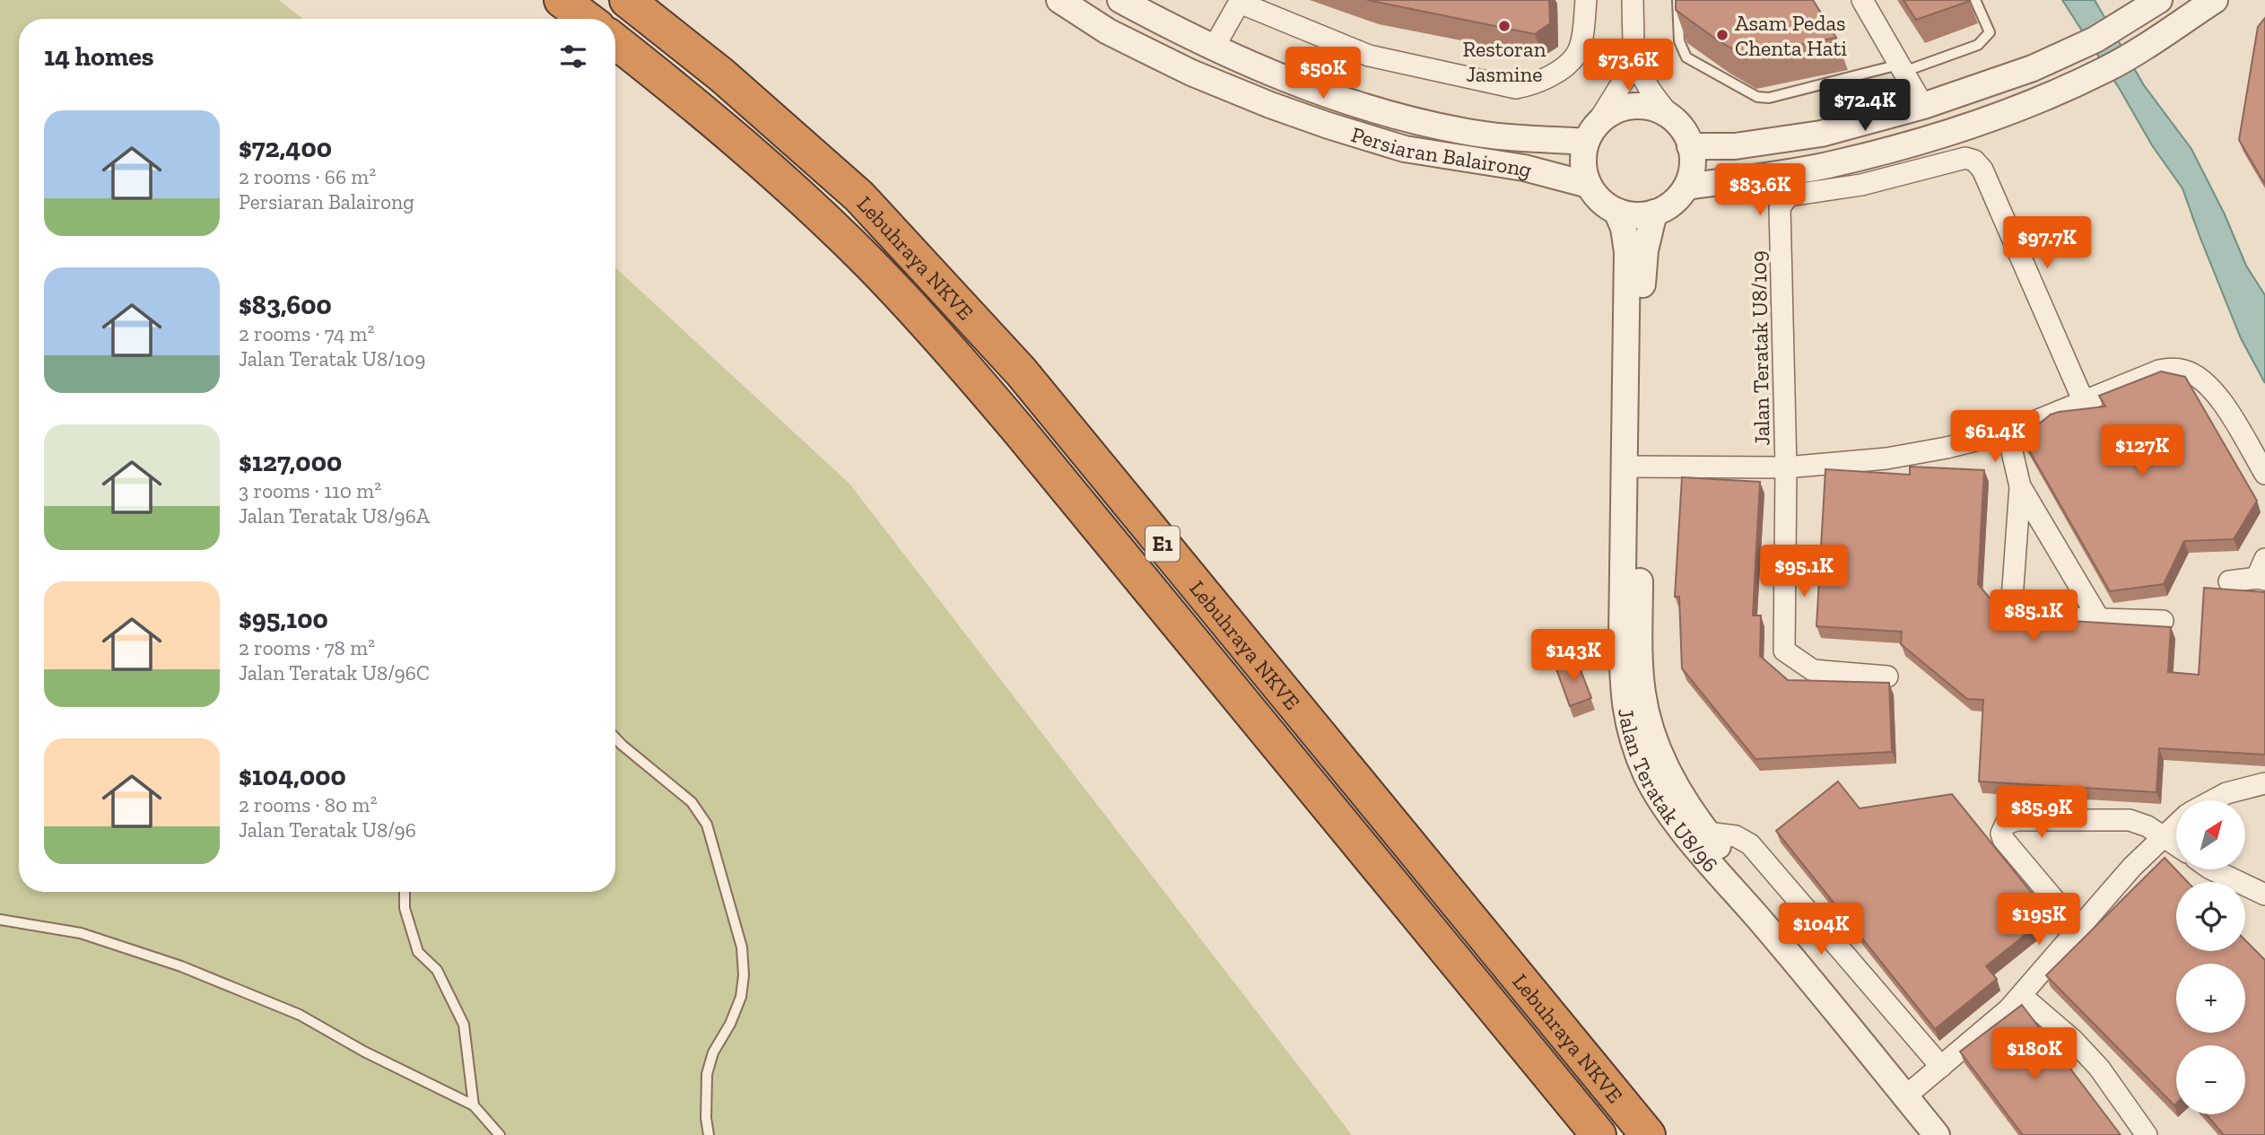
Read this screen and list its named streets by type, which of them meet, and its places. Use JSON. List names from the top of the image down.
{
  "streets": {
    "highway": ["Lebuhraya NKVE", "E1"],
    "street": ["Persiaran Balairong", "Jalan Teratak U8/109", "Jalan Teratak U8/96"]
  },
  "crossings": [
    ["Persiaran Balairong", "Jalan Teratak U8/96"]
  ],
  "places": ["Restoran Jasmine", "Asam Pedas Chenta Hati"],
  "north": "top right",
  "page": {
    "heading": "14 homes",
    "price": [
      "$73.6K",
      "$50K",
      "$72.4K",
      "$83.6K",
      "$97.7K",
      "$61.4K",
      "$127K",
      "$95.1K",
      "$85.1K",
      "$143K",
      "$85.9K",
      "$195K",
      "$104K",
      "$180K"
    ],
    "list": [
      {
        "name": "$72,400",
        "note": "2 rooms · 66 m² · Persiaran Balairong"
      },
      {
        "name": "$83,600",
        "note": "2 rooms · 74 m² · Jalan Teratak U8/109"
      },
      {
        "name": "$127,000",
        "note": "3 rooms · 110 m² · Jalan Teratak U8/96A"
      },
      {
        "name": "$95,100",
        "note": "2 rooms · 78 m² · Jalan Teratak U8/96C"
      },
      {
        "name": "$104,000",
        "note": "2 rooms · 80 m² · Jalan Teratak U8/96"
      }
    ],
    "map_buttons": ["+", "−"]
  }
}
